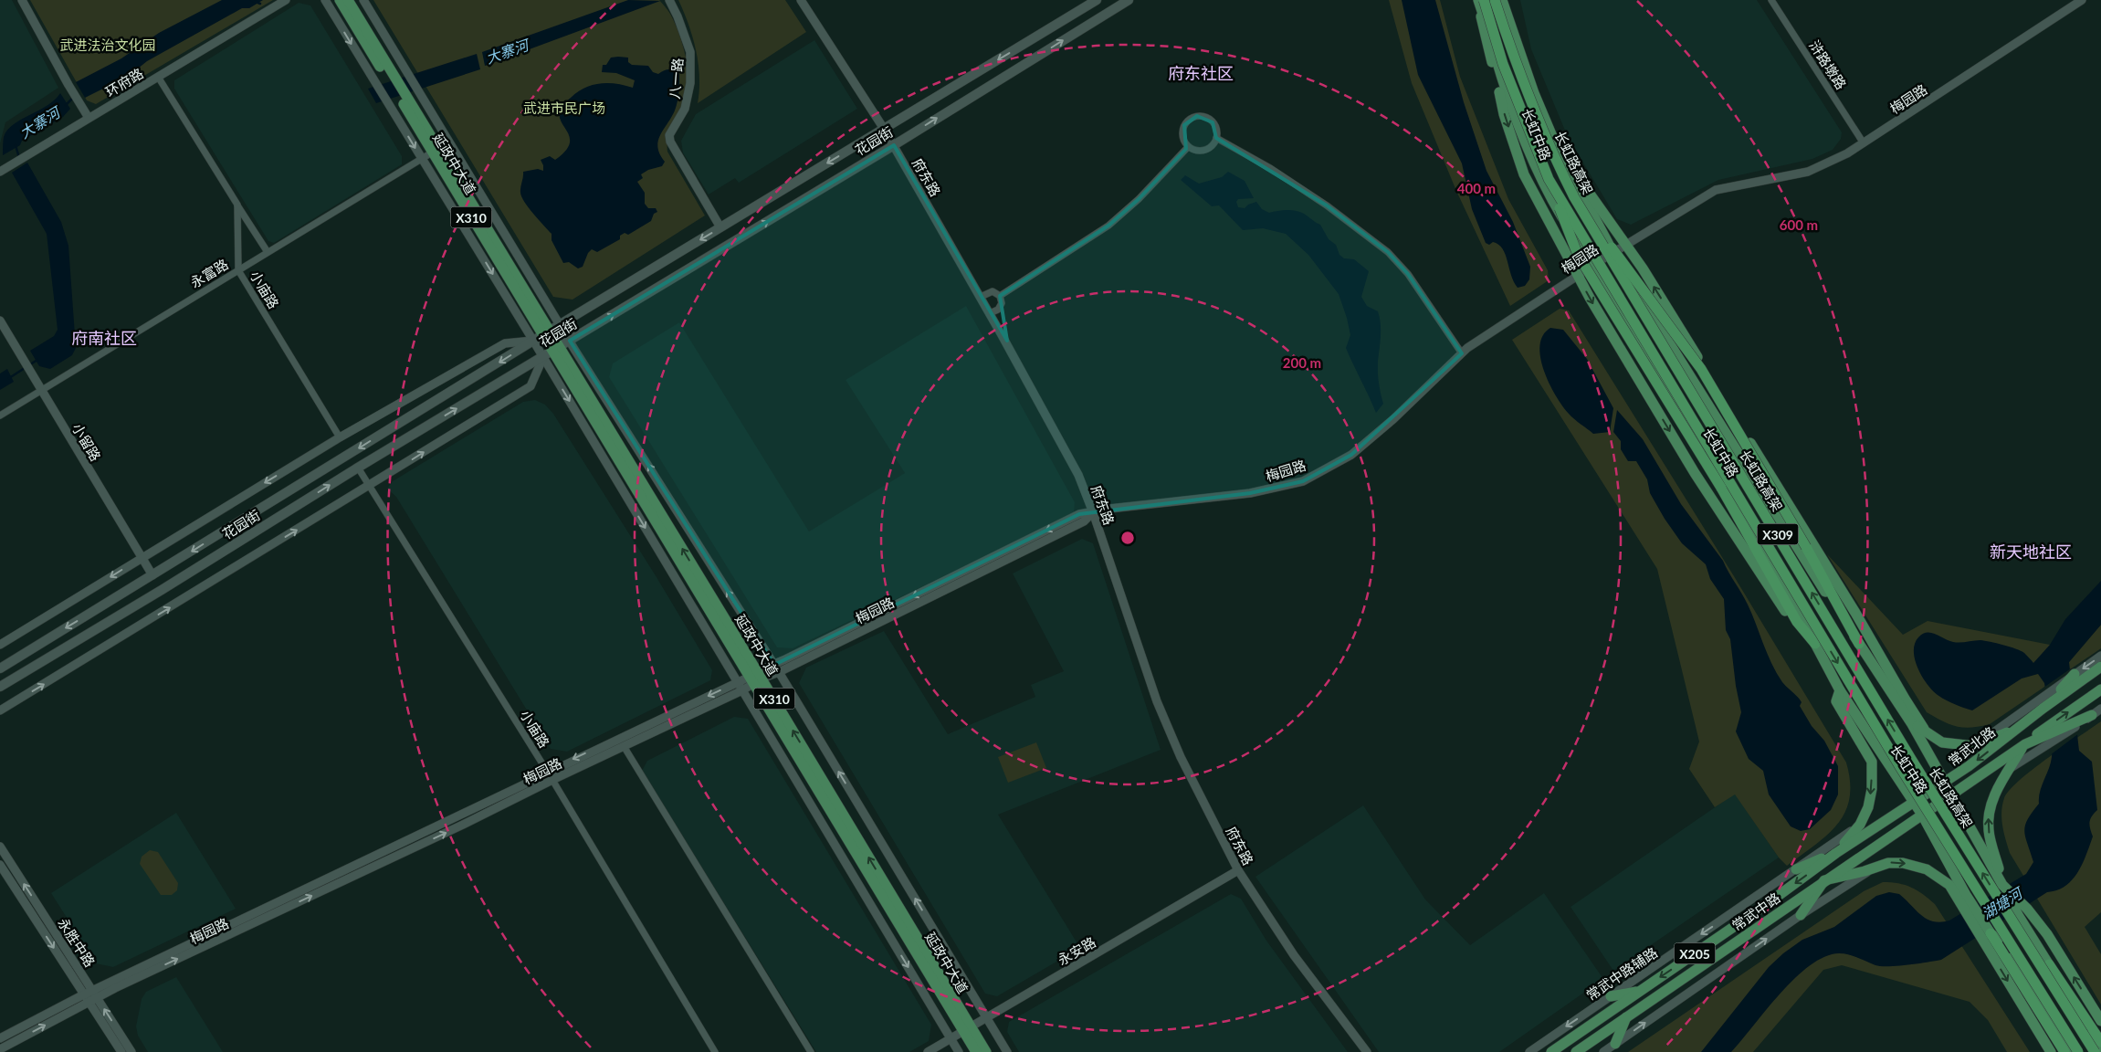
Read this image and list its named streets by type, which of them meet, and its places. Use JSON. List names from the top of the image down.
{
  "streets": {
    "highway": ["长虹路高架", "X309"],
    "main road": [
      "长虹中路",
      "花园街",
      "延政中大道",
      "X310",
      "常武北路",
      "常武中路",
      "X205"
    ],
    "street": [
      "浒路墩路",
      "八一路",
      "环府路",
      "梅园路",
      "府东路",
      "永富路",
      "小庙路",
      "小留路",
      "永胜中路",
      "永安路",
      "常武中路辅路"
    ]
  },
  "crossings": [
    ["浒路墩路", "梅园路"],
    ["八一路", "花园街"],
    ["梅园路", "长虹中路"],
    ["梅园路", "延政中大道"],
    ["梅园路", "府东路"],
    ["梅园路", "小庙路"],
    ["梅园路", "永胜中路"],
    ["长虹中路", "常武北路"],
    ["长虹中路", "常武中路"],
    ["花园街", "延政中大道"],
    ["花园街", "府东路"],
    ["花园街", "X310"],
    ["花园街", "小庙路"],
    ["花园街", "小留路"],
    ["延政中大道", "X310"],
    ["延政中大道", "永富路"],
    ["延政中大道", "永安路"],
    ["府东路", "永安路"],
    ["永富路", "小庙路"],
    ["永富路", "小留路"],
    ["常武北路", "常武中路"]
  ],
  "districts": ["府东社区", "府南社区", "新天地社区"],
  "water": ["大寨河", "湖塘河"],
  "parks": ["武进法治文化园", "武进市民广场"],
  "rings": ["400 m", "600 m", "200 m"]
}
